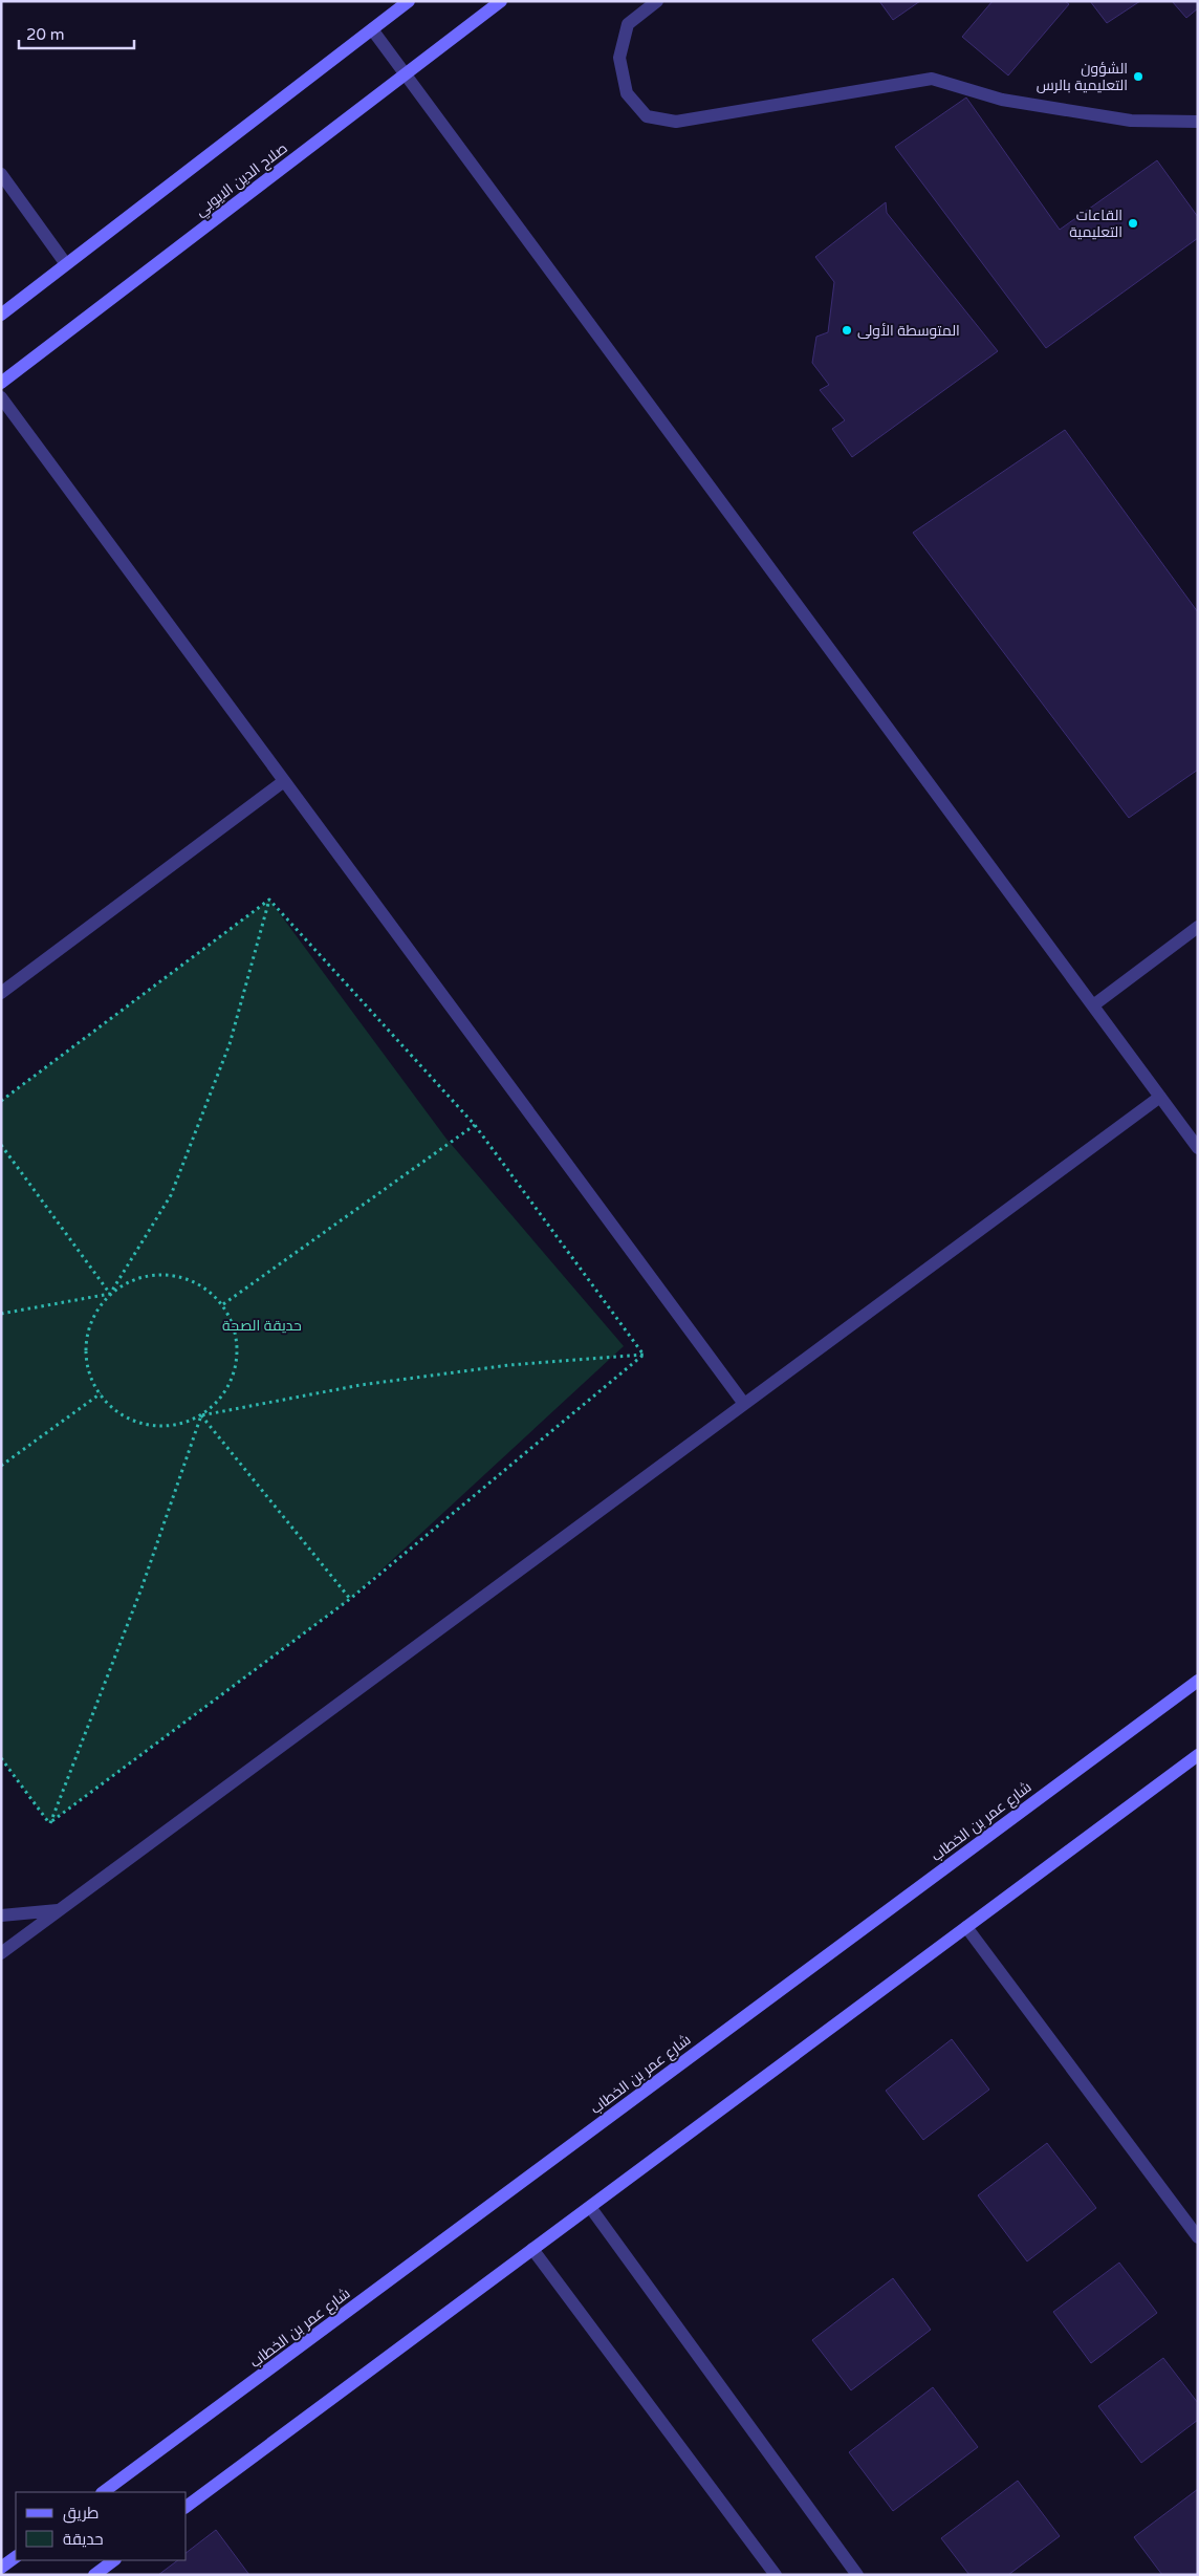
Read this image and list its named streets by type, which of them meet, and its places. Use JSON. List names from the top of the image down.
{
  "streets": {
    "street": ["صلاح الدين الايوبي", "شارع عمر بن الخطاب"]
  },
  "parks": ["حديقة الصحة"],
  "places": ["الشؤون التعليمية بالرس", "القاعات التعليمية", "المتوسطة الأولى"],
  "legend": ["طريق", "حديقة"],
  "scale_bar": "20 m"
}
